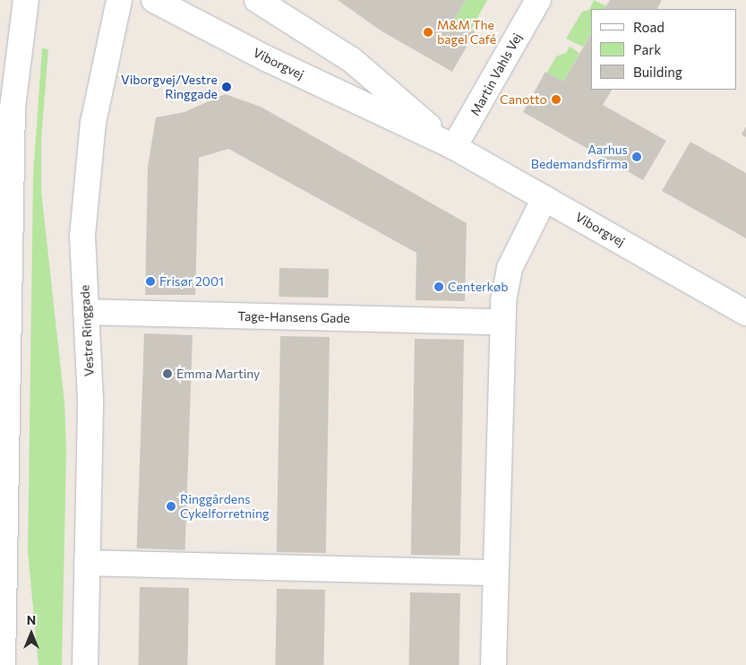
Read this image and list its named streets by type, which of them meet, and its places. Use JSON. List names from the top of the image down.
{
  "streets": {
    "street": [
      "Viborgvej",
      "Martin Vahls Vej",
      "Tage-Hansens Gade",
      "Vestre Ringgade"
    ]
  },
  "crossings": [
    ["Viborgvej", "Martin Vahls Vej"],
    ["Tage-Hansens Gade", "Vestre Ringgade"]
  ],
  "places": [
    "M&M The bagel Café",
    "Viborgvej/Vestre Ringgade",
    "Canotto",
    "Aarhus Bedemandsfirma",
    "Frisør 2001",
    "Centerkøb",
    "Emma Martiny",
    "Ringgårdens Cykelforretning"
  ],
  "legend": ["Road", "Park", "Building"],
  "north": "top"
}
